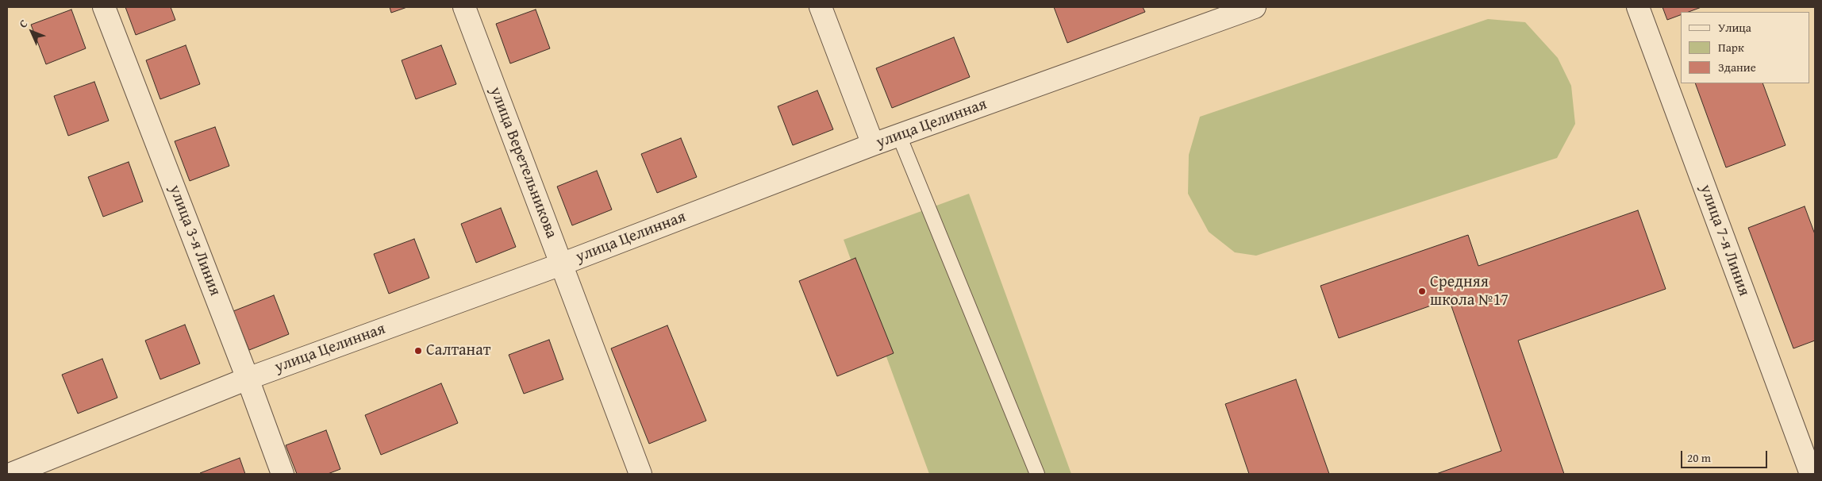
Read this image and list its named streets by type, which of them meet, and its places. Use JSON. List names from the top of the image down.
{
  "streets": {
    "street": [
      "улица Целинная",
      "улица Веретельникова",
      "улица 3-я Линия",
      "улица 7-я Линия"
    ]
  },
  "crossings": [
    ["улица Целинная", "улица Веретельникова"],
    ["улица Целинная", "улица 3-я Линия"]
  ],
  "places": ["Средняя школа №17", "Салтанат"],
  "legend": ["Улица", "Парк", "Здание"],
  "scale_bar": "20 m",
  "north": "top left"
}
